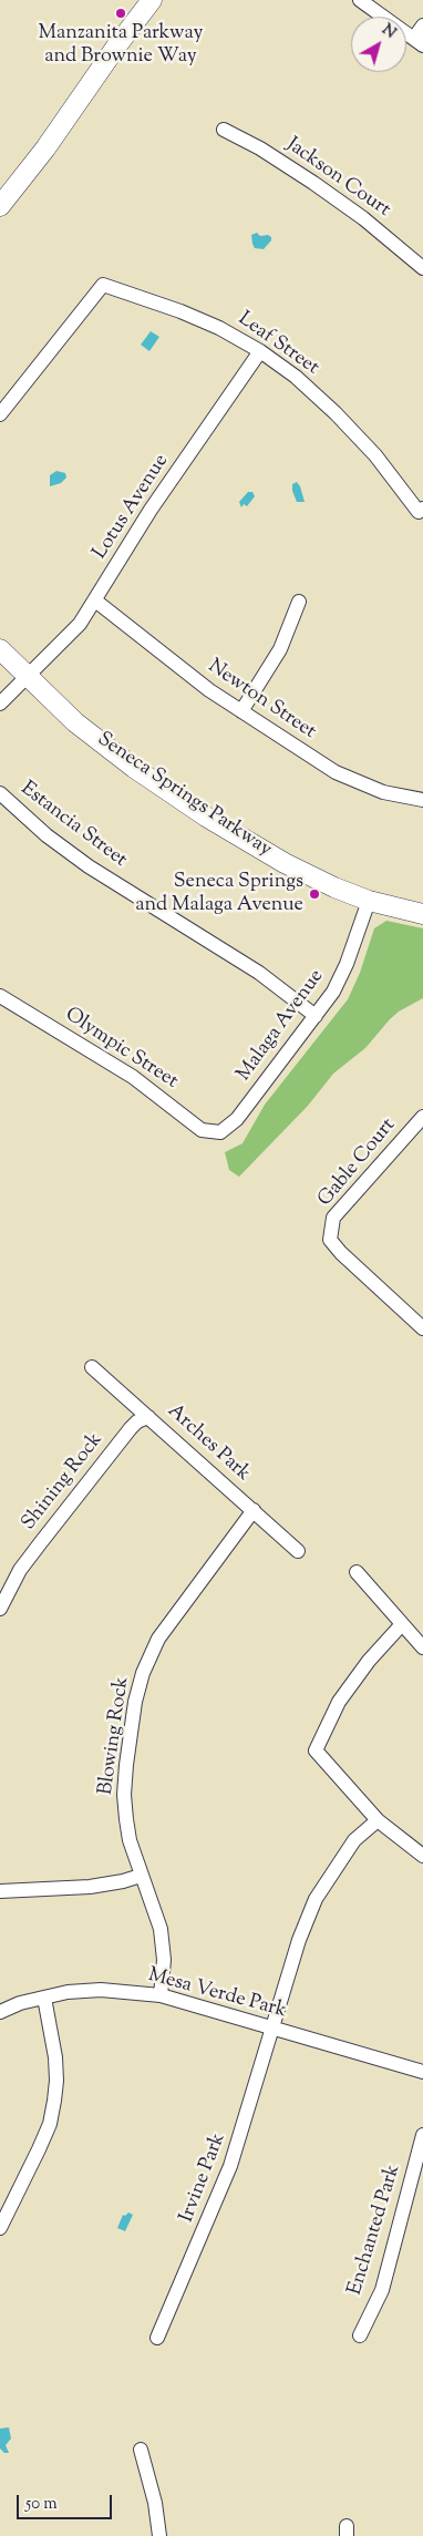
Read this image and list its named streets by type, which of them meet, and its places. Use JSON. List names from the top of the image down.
{
  "streets": {
    "street": [
      "Jackson Court",
      "Leaf Street",
      "Lotus Avenue",
      "Newton Street",
      "Seneca Springs Parkway",
      "Estancia Street",
      "Malaga Avenue",
      "Olympic Street",
      "Gable Court",
      "Arches Park",
      "Shining Rock",
      "Blowing Rock",
      "Mesa Verde Park",
      "Irvine Park",
      "Enchanted Park"
    ]
  },
  "crossings": [
    ["Leaf Street", "Lotus Avenue"],
    ["Lotus Avenue", "Newton Street"],
    ["Lotus Avenue", "Seneca Springs Parkway"],
    ["Seneca Springs Parkway", "Malaga Avenue"],
    ["Estancia Street", "Malaga Avenue"],
    ["Malaga Avenue", "Olympic Street"],
    ["Arches Park", "Shining Rock"],
    ["Arches Park", "Blowing Rock"],
    ["Blowing Rock", "Mesa Verde Park"],
    ["Mesa Verde Park", "Irvine Park"]
  ],
  "places": ["Manzanita Parkway and Brownie Way", "Seneca Springs and Malaga Avenue"],
  "scale_bar": "50 m",
  "north": "top right"
}
